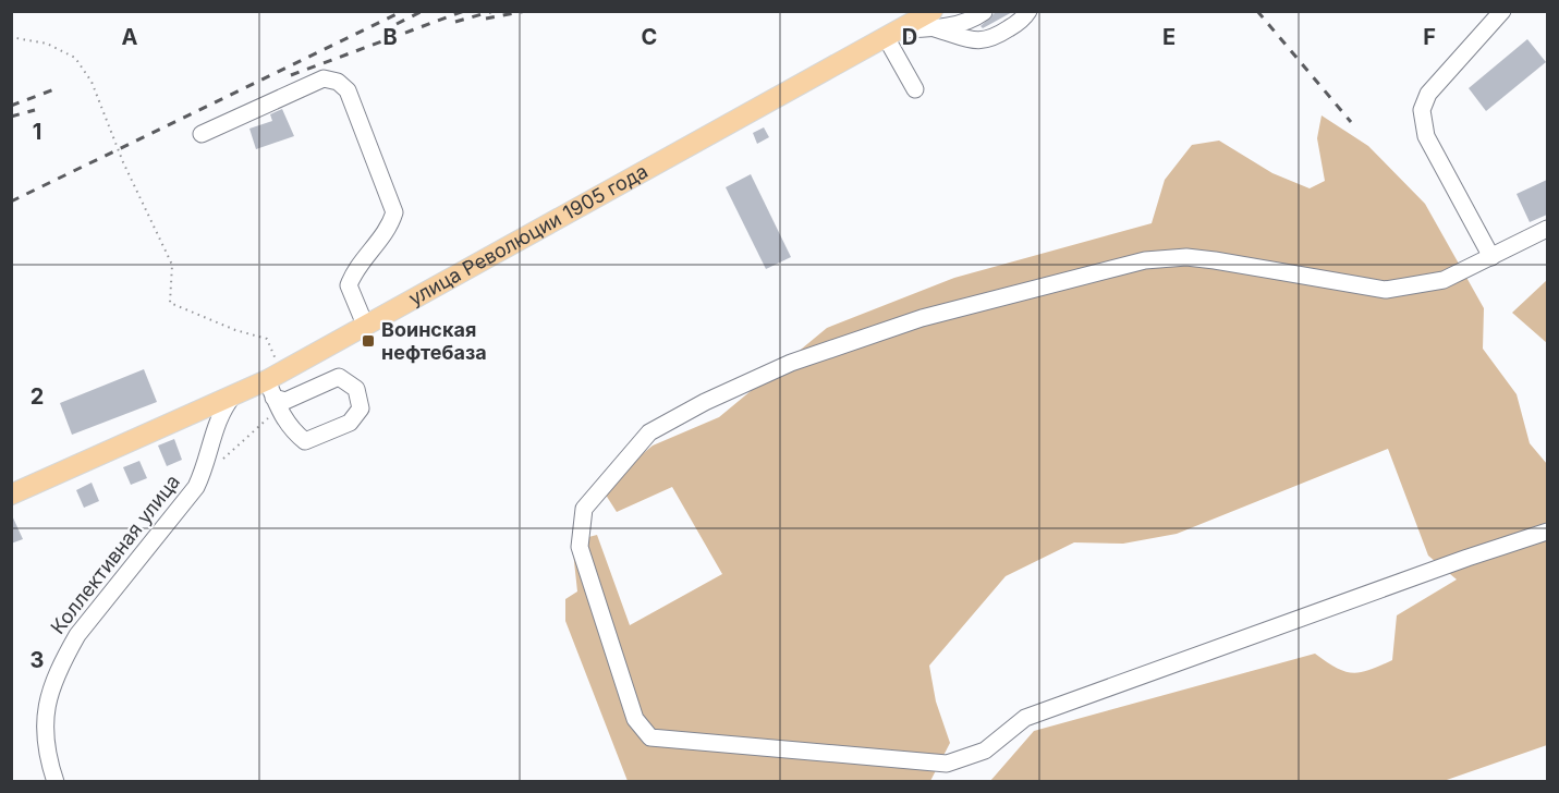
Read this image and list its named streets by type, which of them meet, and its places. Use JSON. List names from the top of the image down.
{
  "streets": {
    "main road": ["улица Революции 1905 года"],
    "street": ["Коллективная улица"]
  },
  "crossings": [
    ["улица Революции 1905 года", "Коллективная улица"]
  ],
  "places": {
    "transit": ["Воинская нефтебаза"]
  },
  "grid": {
    "columns": [
      "A",
      "B",
      "C",
      "D",
      "E",
      "F"
    ],
    "rows": ["1", "2", "3"]
  }
}
